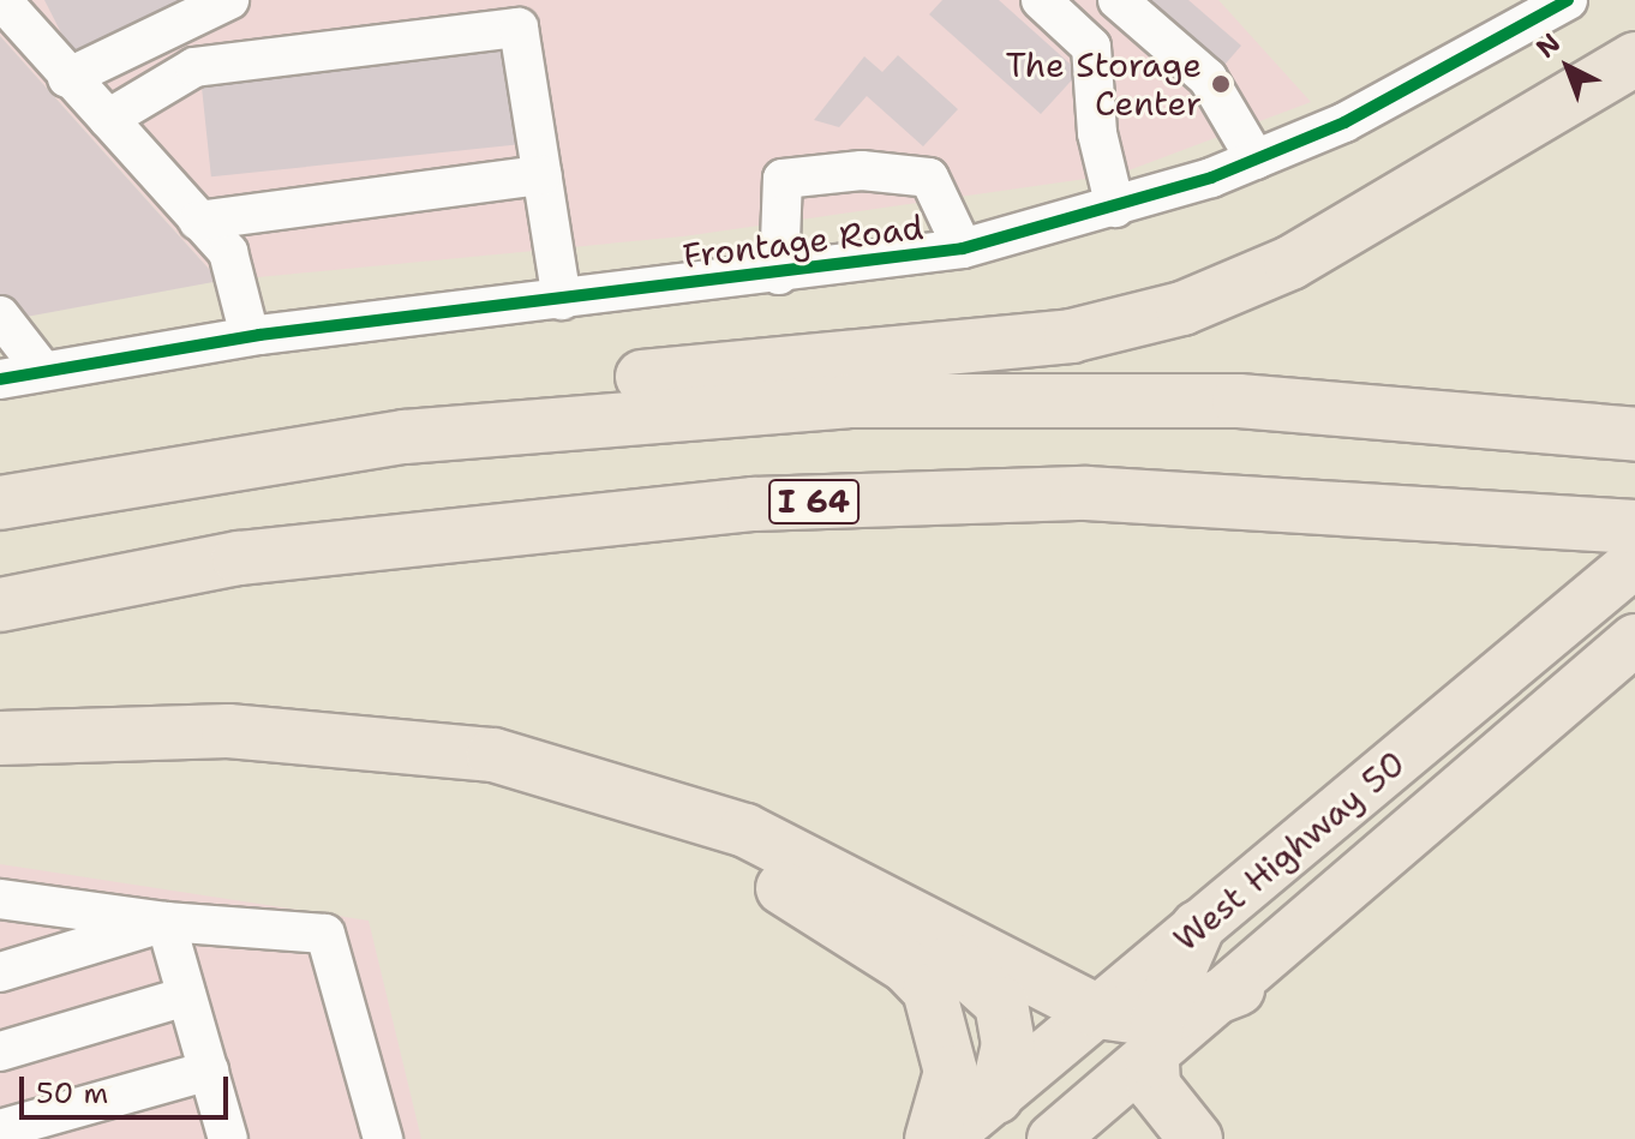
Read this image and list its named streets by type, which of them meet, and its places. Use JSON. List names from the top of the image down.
{
  "streets": {
    "highway": ["I 64"],
    "main road": ["West Highway 50"],
    "street": ["Frontage Road"]
  },
  "places": ["The Storage Center"],
  "scale_bar": "50 m",
  "north": "top left"
}
